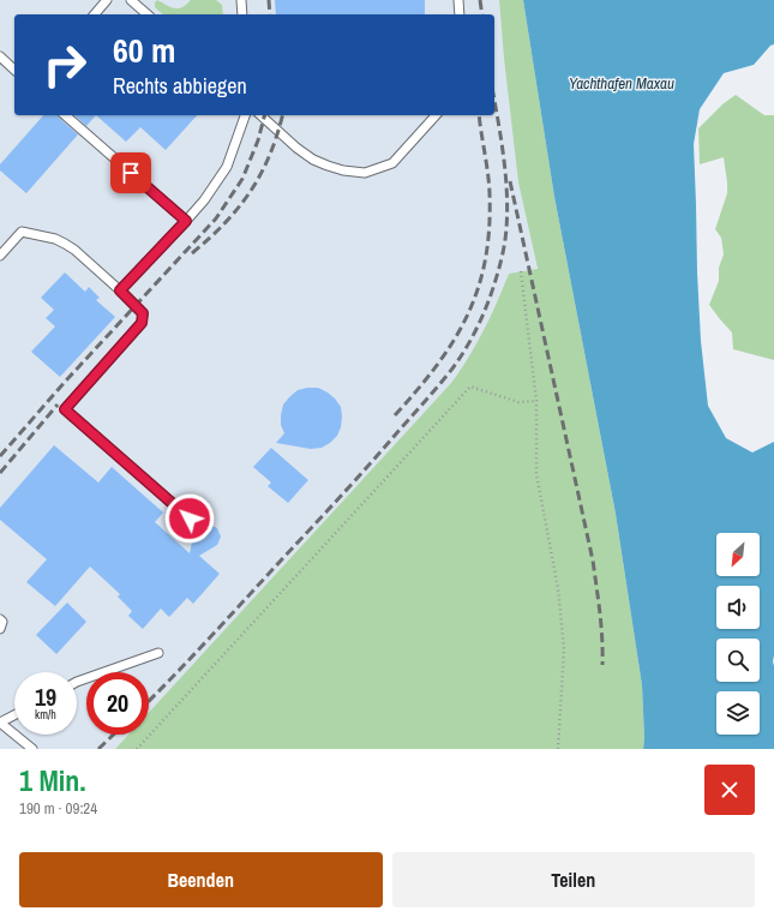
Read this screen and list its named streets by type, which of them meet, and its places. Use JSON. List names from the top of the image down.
{
  "water": ["Yachthafen Maxau"],
  "north": "bottom left",
  "page": {
    "turn": ["60 m", "Rechts abbiegen"],
    "speed": "19 km/h",
    "limit": "20",
    "heading": ["1 Min.", "190 m · 09:24"],
    "buttons": ["Beenden", "Teilen"]
  }
}
